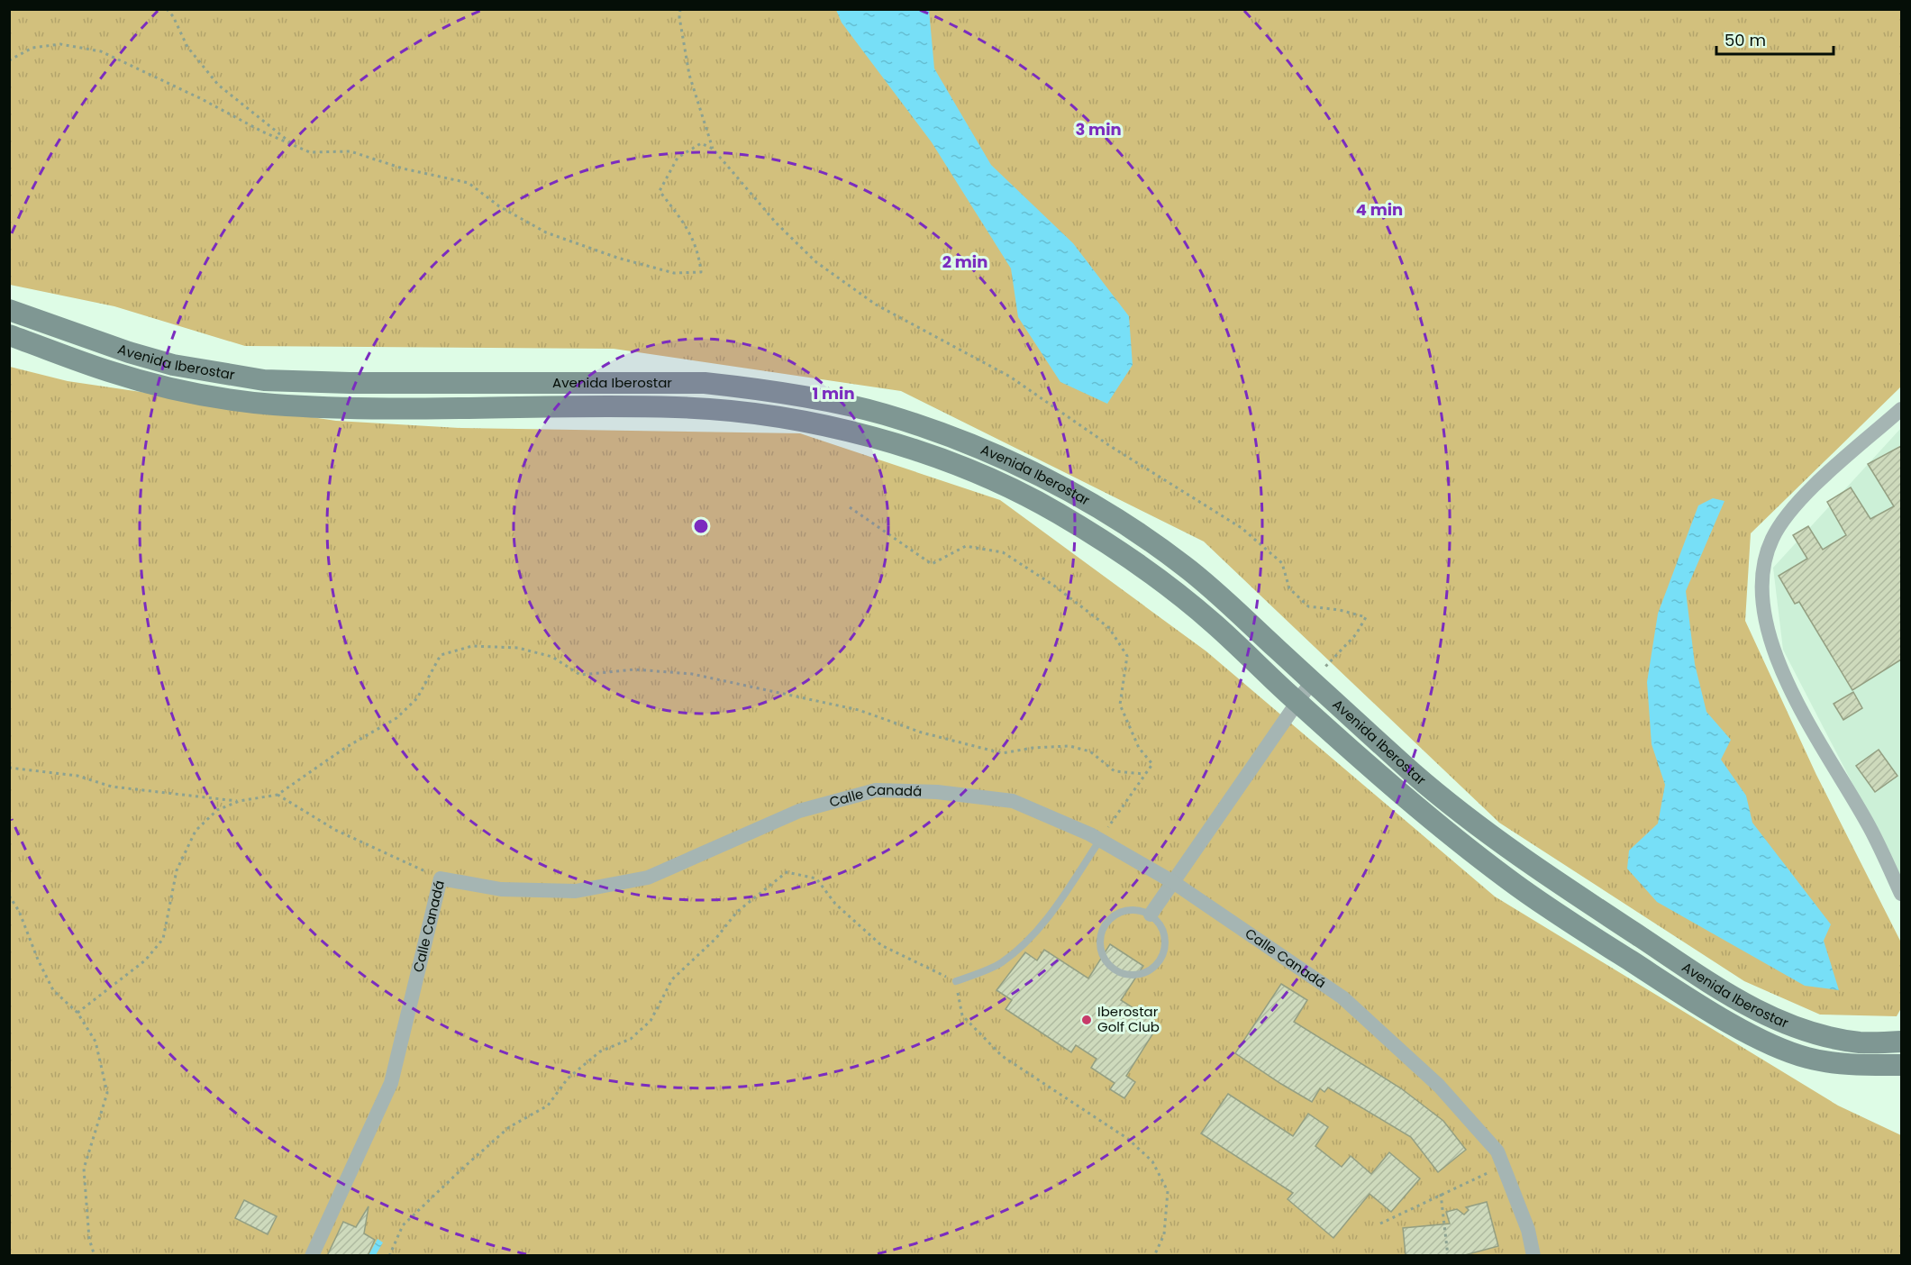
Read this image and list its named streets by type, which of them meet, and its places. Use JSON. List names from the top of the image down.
{
  "streets": {
    "street": ["Avenida Iberostar", "Calle Canadá"]
  },
  "places": ["Iberostar Golf Club"],
  "scale_bar": "50 m",
  "rings": [
    "3 min",
    "4 min",
    "2 min",
    "1 min"
  ]
}
